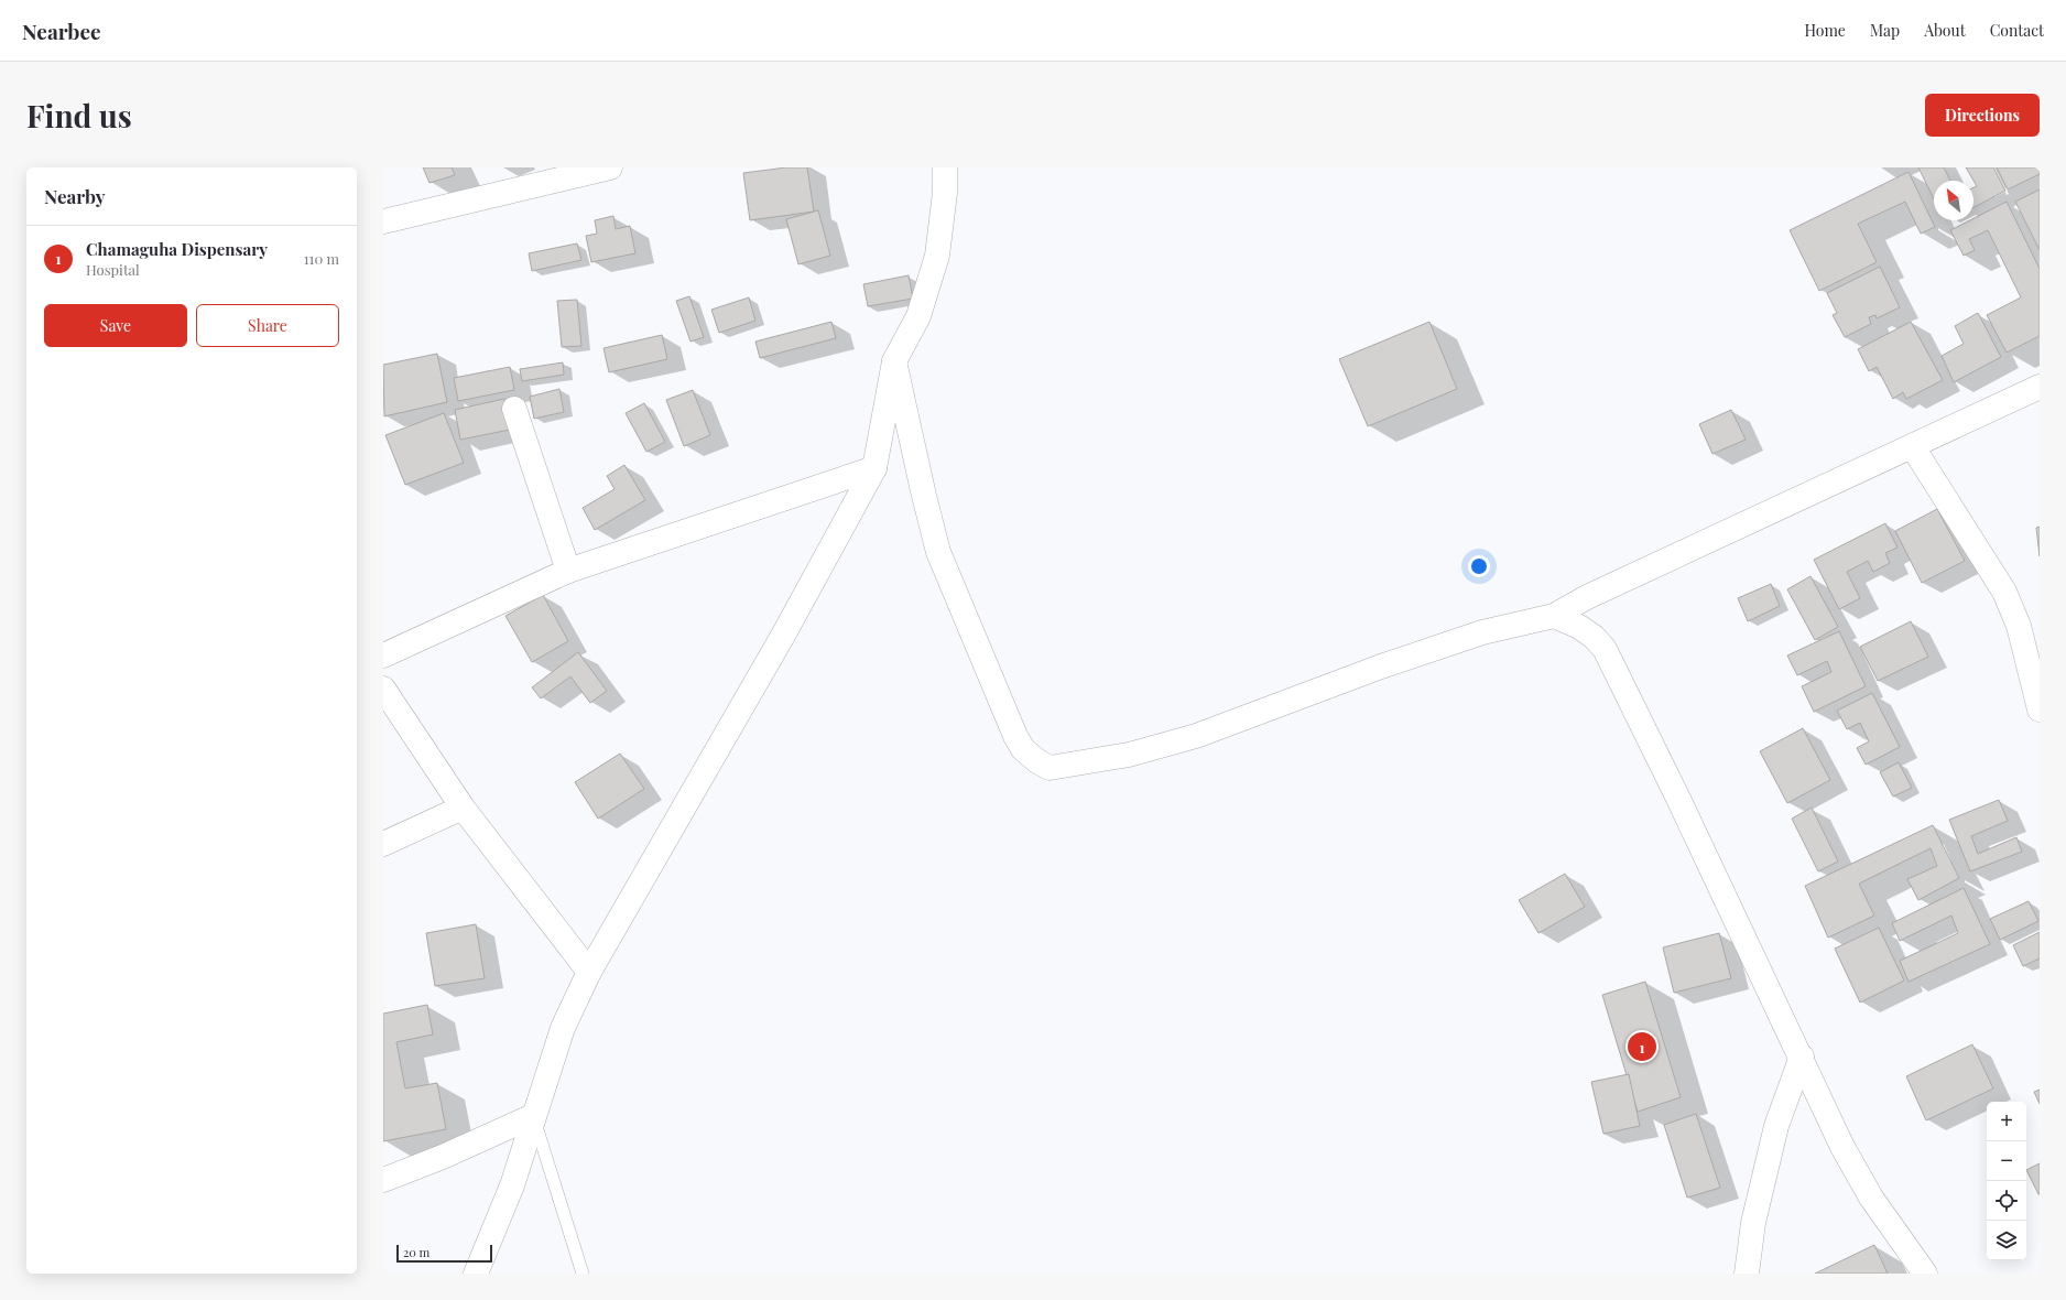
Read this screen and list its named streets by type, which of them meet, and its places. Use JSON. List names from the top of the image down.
{
  "scale_bar": "20 m",
  "north": "top left",
  "page": {
    "header": "Nearbee",
    "nav": [
      "Home",
      "Map",
      "About",
      "Contact"
    ],
    "buttons": [
      "Directions",
      ["Save", "Share"]
    ],
    "title": "Find us",
    "heading": "Nearby",
    "list": [
      {
        "mark": "1",
        "name": "Chamaguha Dispensary",
        "note": "Hospital",
        "value": "110 m"
      }
    ],
    "pins": "1",
    "map_buttons": ["+", "−"],
    "scale": "20 m"
  }
}
